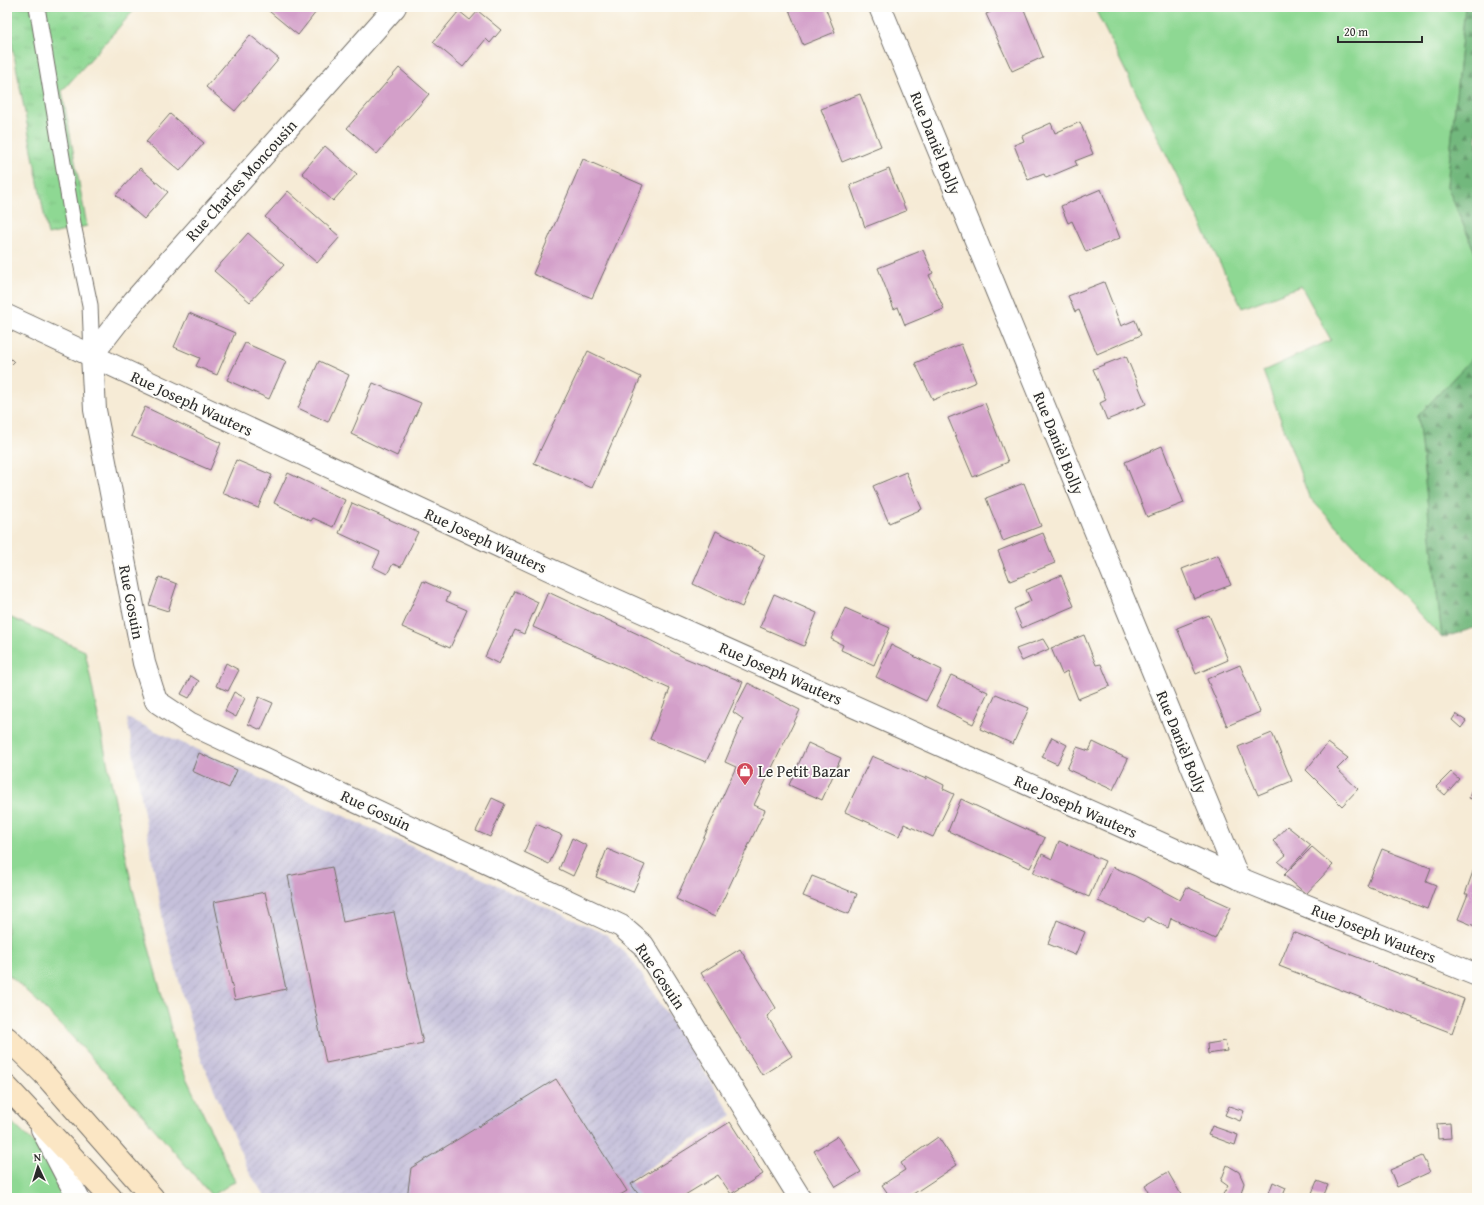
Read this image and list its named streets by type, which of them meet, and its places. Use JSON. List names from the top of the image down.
{
  "streets": {
    "street": [
      "Rue Danièl Bolly",
      "Rue Charles Moncousin",
      "Rue Joseph Wauters",
      "Rue Gosuin"
    ]
  },
  "crossings": [
    ["Rue Danièl Bolly", "Rue Joseph Wauters"],
    ["Rue Charles Moncousin", "Rue Joseph Wauters"],
    ["Rue Charles Moncousin", "Rue Gosuin"],
    ["Rue Joseph Wauters", "Rue Gosuin"]
  ],
  "places": {
    "shop": ["Le Petit Bazar"]
  },
  "scale_bar": "20 m",
  "north": "top"
}
